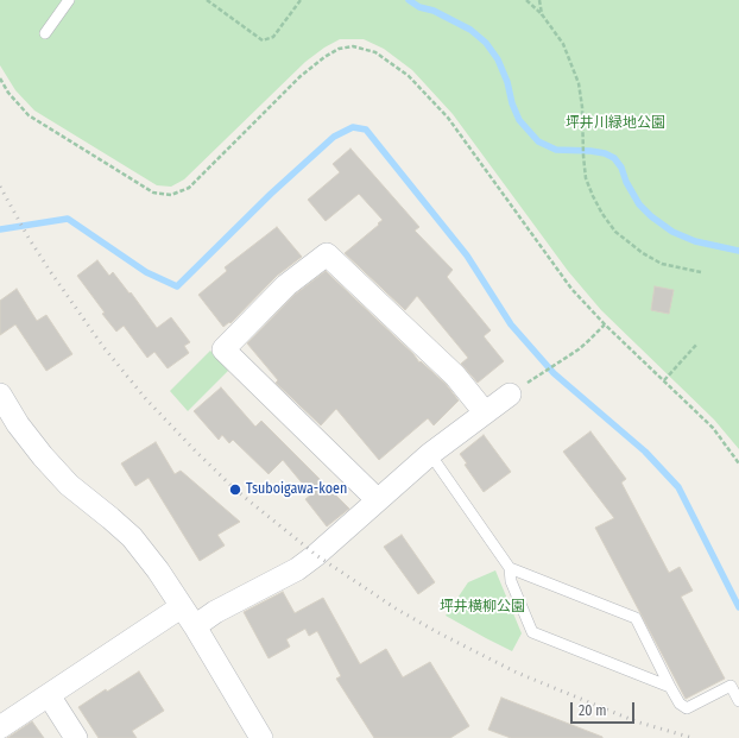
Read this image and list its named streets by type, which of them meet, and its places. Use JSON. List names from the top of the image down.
{
  "parks": ["坪井川緑地公園", "坪井横柳公園"],
  "places": ["Tsuboigawa-koen"],
  "scale_bar": "20 m"
}
